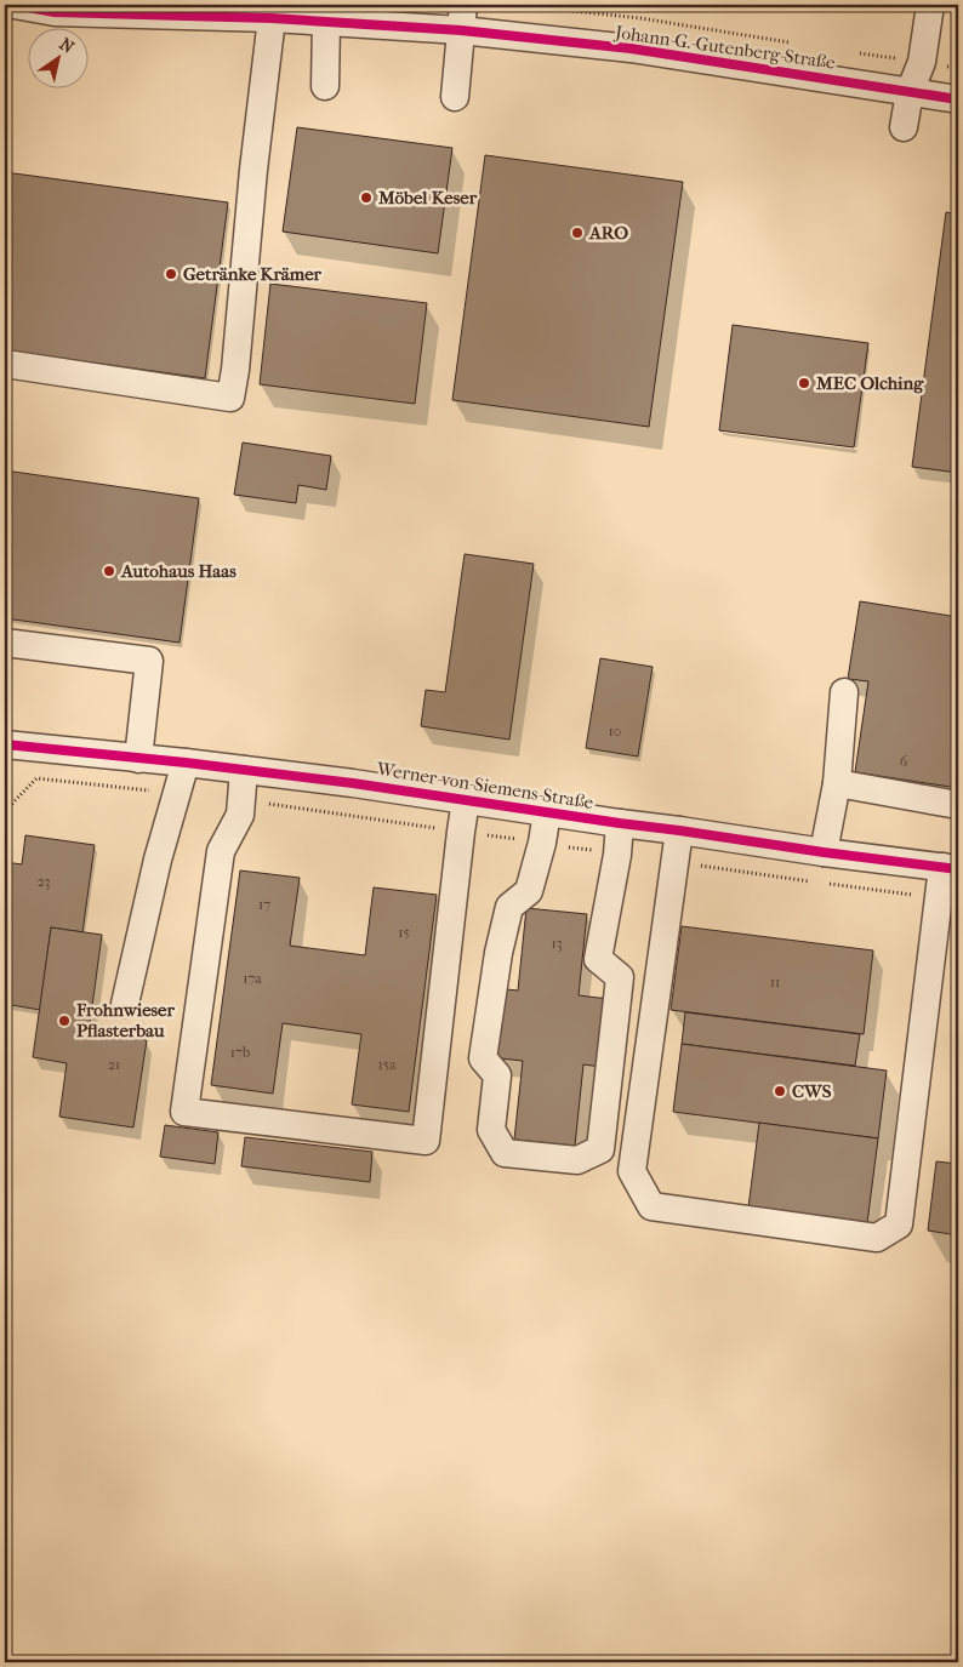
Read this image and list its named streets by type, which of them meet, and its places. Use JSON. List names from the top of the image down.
{
  "streets": {
    "street": ["Johann-G.-Gutenberg-Straße", "Werner-von-Siemens-Straße"]
  },
  "places": [
    "Möbel Keser",
    "ARO",
    "Getränke Krämer",
    "MEC Olching",
    "Autohaus Haas",
    "Frohnwieser Pflasterbau",
    "CWS"
  ],
  "house_numbers": [
    "10",
    "6",
    "23",
    "17",
    "15",
    "13",
    "17a",
    "11",
    "17b",
    "21",
    "15a"
  ],
  "north": "top right"
}
